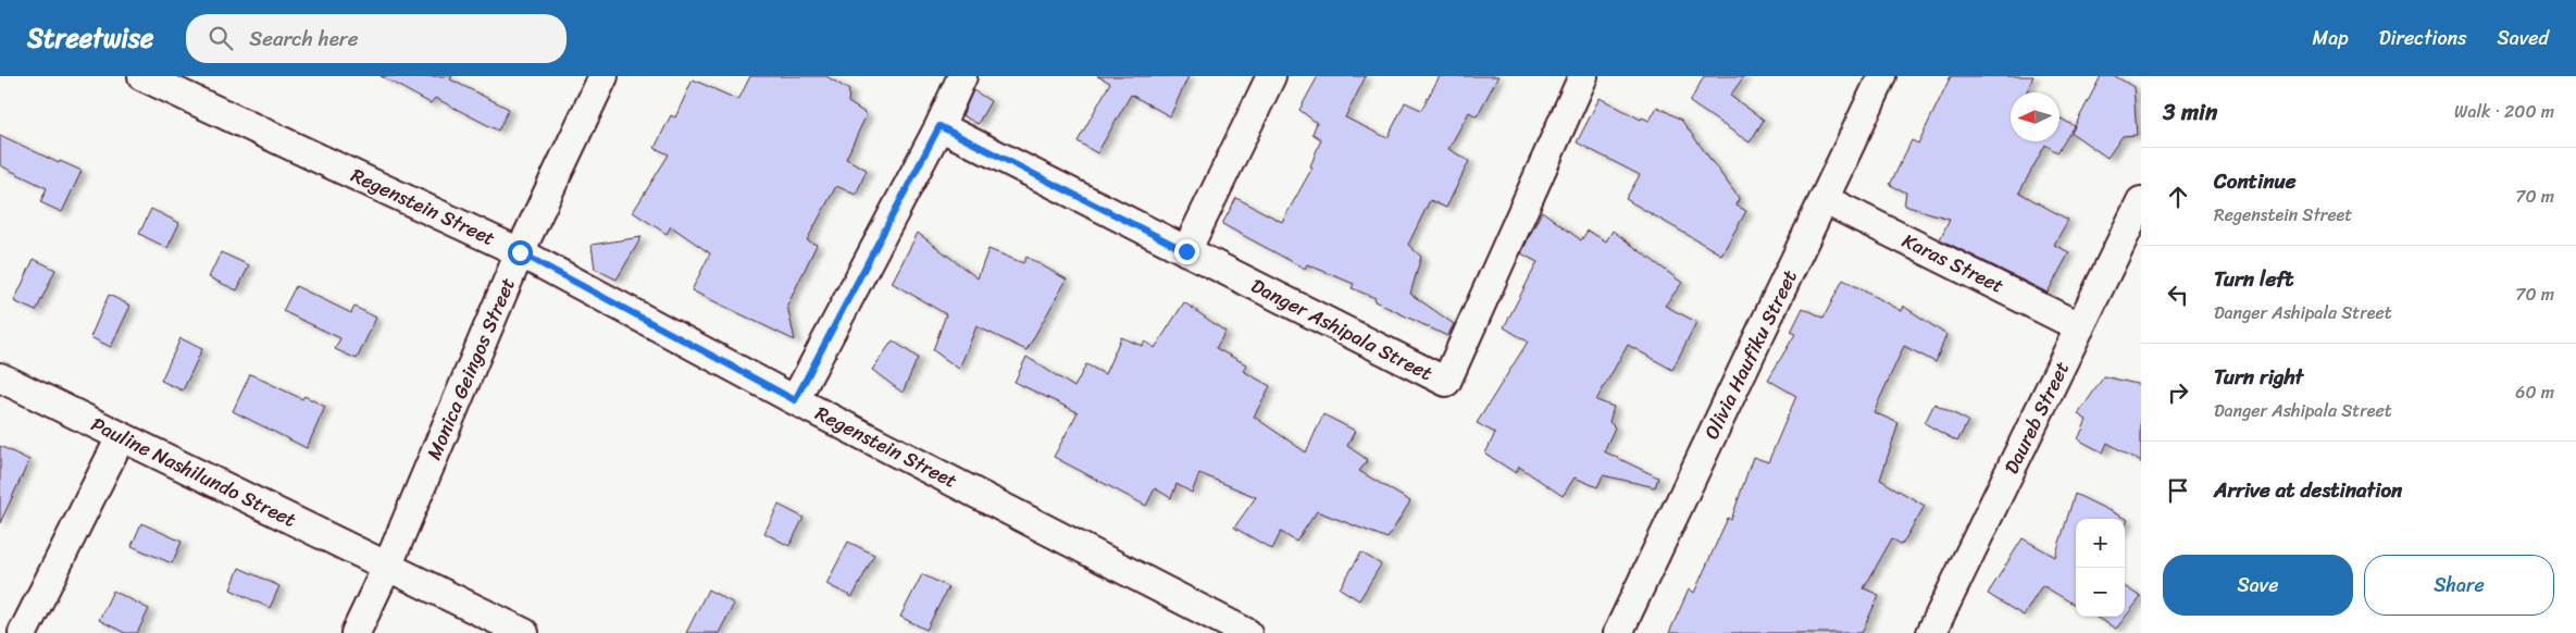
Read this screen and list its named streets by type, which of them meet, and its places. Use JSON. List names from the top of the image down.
{
  "streets": {
    "street": [
      "Regenstein Street",
      "Karas Street",
      "Danger Ashipala Street",
      "Olivia Haufiku Street",
      "Monica Geingos Street",
      "Daureb Street",
      "Pauline Nashilundo Street"
    ]
  },
  "crossings": [
    ["Regenstein Street", "Monica Geingos Street"],
    ["Karas Street", "Olivia Haufiku Street"],
    ["Karas Street", "Daureb Street"],
    ["Monica Geingos Street", "Pauline Nashilundo Street"]
  ],
  "north": "left",
  "page": {
    "header": "Streetwise",
    "search": "Search here",
    "nav": ["Map", "Directions", "Saved"],
    "heading": ["3 min", "Walk · 200 m"],
    "list": [
      ["Continue", "Regenstein Street", "70 m"],
      ["Turn left", "Danger Ashipala Street", "70 m"],
      ["Turn right", "Danger Ashipala Street", "60 m"],
      "Arrive at destination"
    ],
    "map_buttons": ["+", "−"],
    "buttons": ["Save", "Share"]
  }
}
